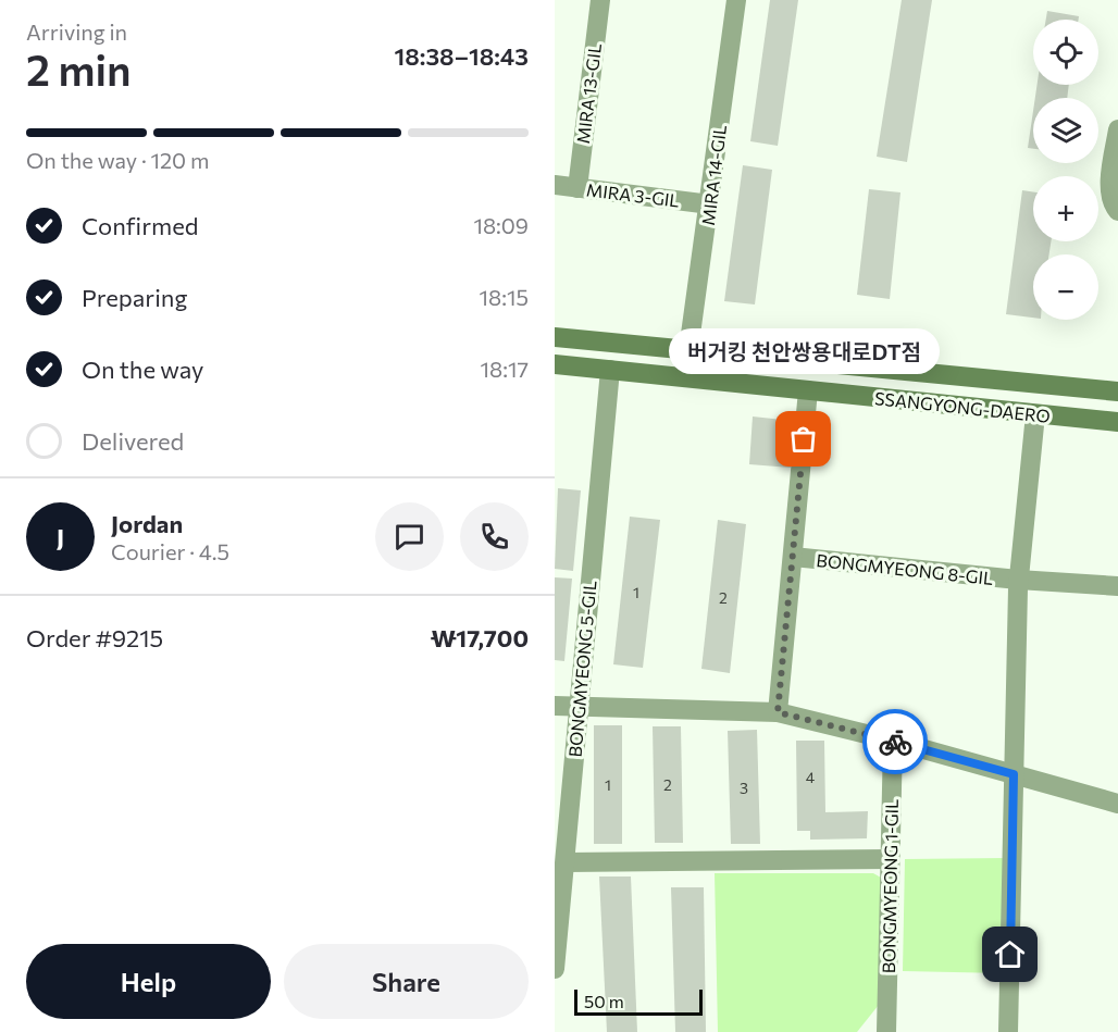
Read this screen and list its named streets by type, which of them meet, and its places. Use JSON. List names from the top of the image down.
{
  "streets": {
    "main road": ["SSANGYONG-DAERO"],
    "street": [
      "MIRA 13-GIL",
      "MIRA 14-GIL",
      "MIRA 3-GIL",
      "BONGMYEONG 8-GIL",
      "BONGMYEONG 5-GIL",
      "BONGMYEONG 1-GIL"
    ]
  },
  "crossings": [
    ["MIRA 13-GIL", "MIRA 3-GIL"],
    ["MIRA 14-GIL", "MIRA 3-GIL"],
    ["MIRA 14-GIL", "SSANGYONG-DAERO"],
    ["SSANGYONG-DAERO", "BONGMYEONG 8-GIL"],
    ["SSANGYONG-DAERO", "BONGMYEONG 5-GIL"]
  ],
  "places": ["버거킹 천안쌍용대로DT점"],
  "house_numbers": [
    "1",
    "2",
    "4",
    "1",
    "2",
    "3"
  ],
  "scale_bar": "50 m",
  "page": {
    "heading": ["2 min", "Arriving in", "18:38–18:43"],
    "panel": [
      "Jordan",
      "Courier · 4.5",
      "Order #9215",
      "₩17,700"
    ],
    "map_buttons": ["+", "−"],
    "bar": "On the way · 120 m",
    "list": [
      ["Confirmed", "18:09"],
      ["Preparing", "18:15"],
      ["On the way", "18:17"],
      "Delivered"
    ],
    "bubble": "버거킹 천안쌍용대로DT점",
    "round": "J",
    "buttons": ["Help", "Share"],
    "scale": "50 m"
  }
}
